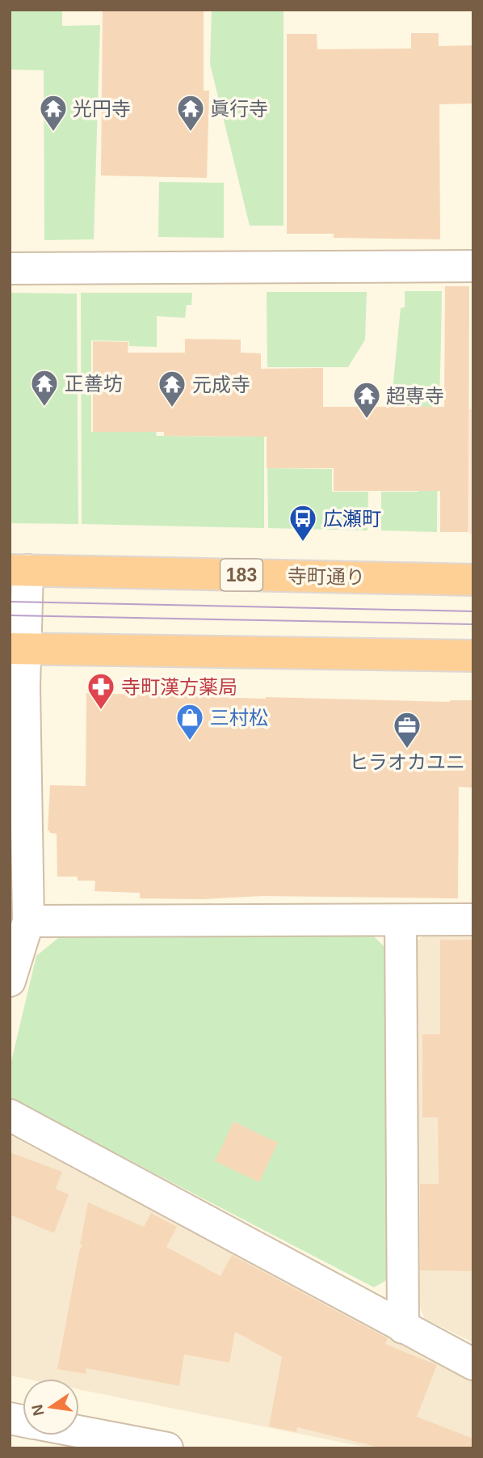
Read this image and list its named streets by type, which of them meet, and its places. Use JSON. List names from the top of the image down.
{
  "streets": {
    "highway": ["183", "寺町通り"]
  },
  "places": {
    "temple": [
      "光円寺",
      "眞行寺",
      "正善坊",
      "元成寺",
      "超専寺"
    ],
    "bus stop": ["広瀬町"],
    "pharmacy": ["寺町漢方薬局"],
    "shop": ["三村松"],
    "office": ["ヒラオカユニ"]
  },
  "north": "left"
}
